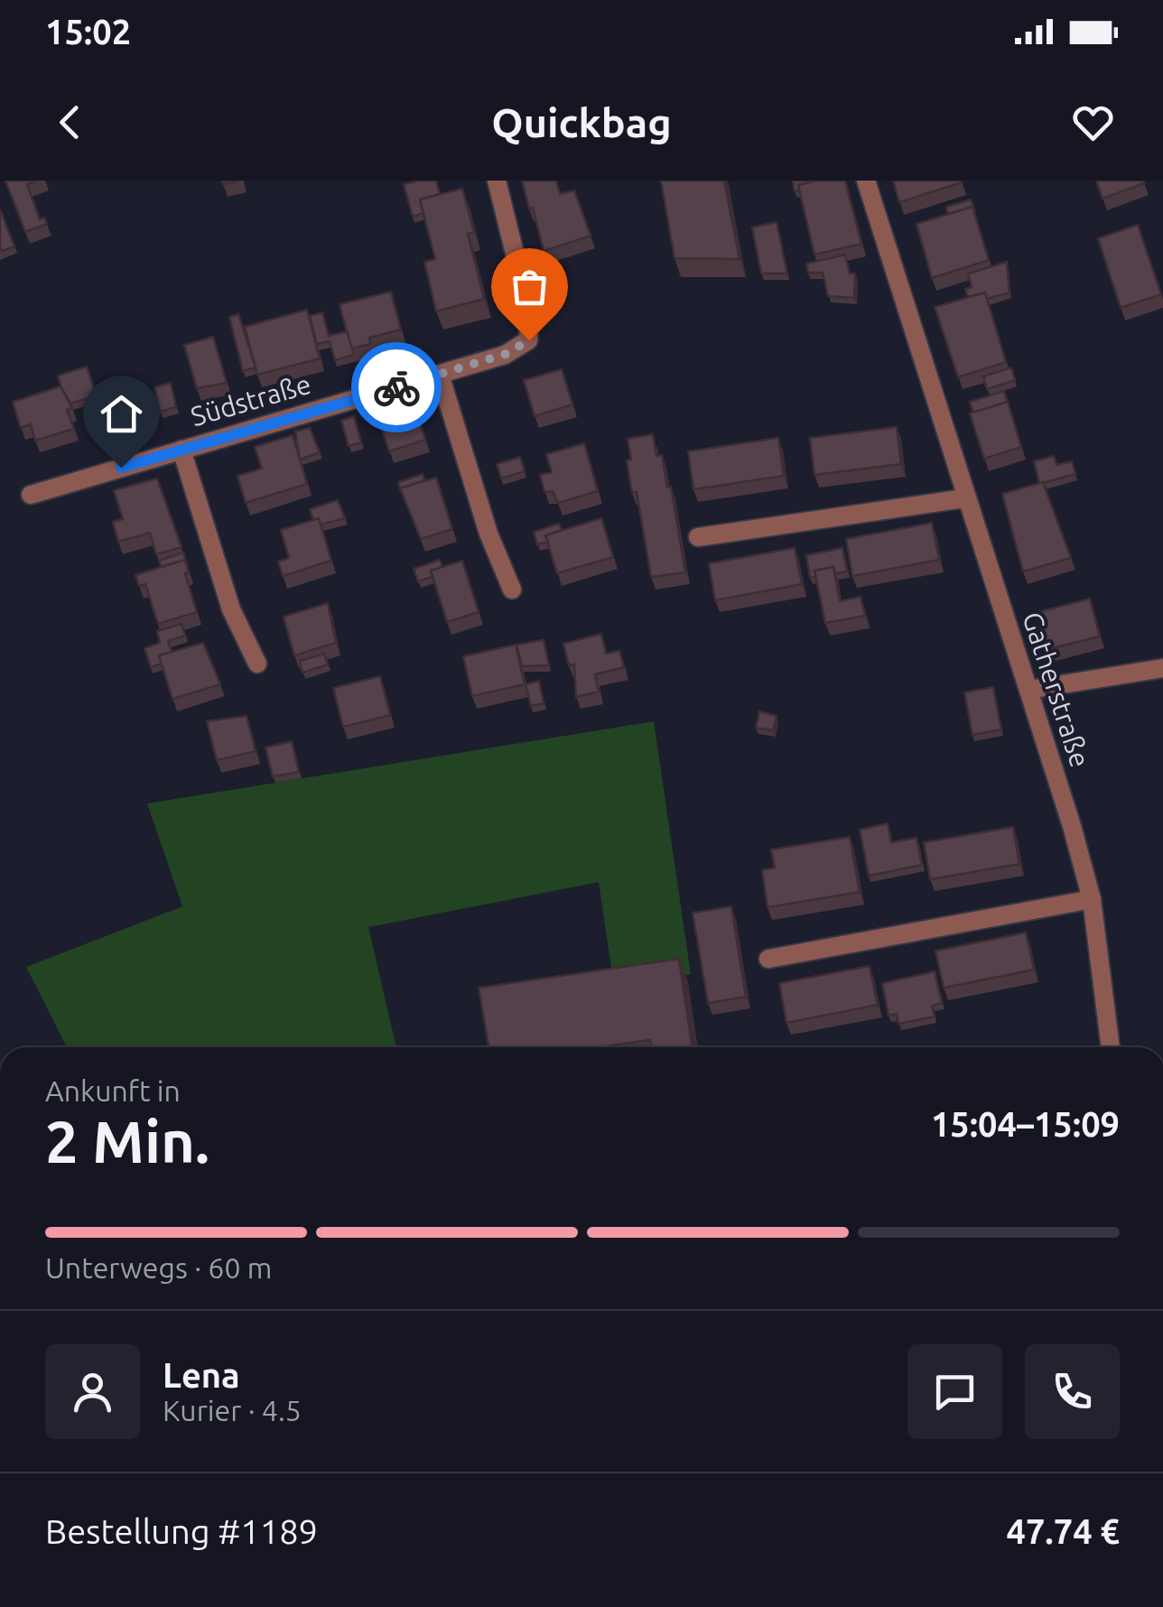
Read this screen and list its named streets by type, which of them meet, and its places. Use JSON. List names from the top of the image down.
{
  "streets": {
    "street": ["Südstraße", "Gatherstraße"]
  },
  "page": {
    "status": "15:02",
    "header": "Quickbag",
    "heading": ["2 Min.", "Ankunft in", "15:04–15:09"],
    "panel": [
      "Lena",
      "Kurier · 4.5",
      "Bestellung #1189",
      "47.74 €"
    ],
    "bar": "Unterwegs · 60 m"
  }
}
